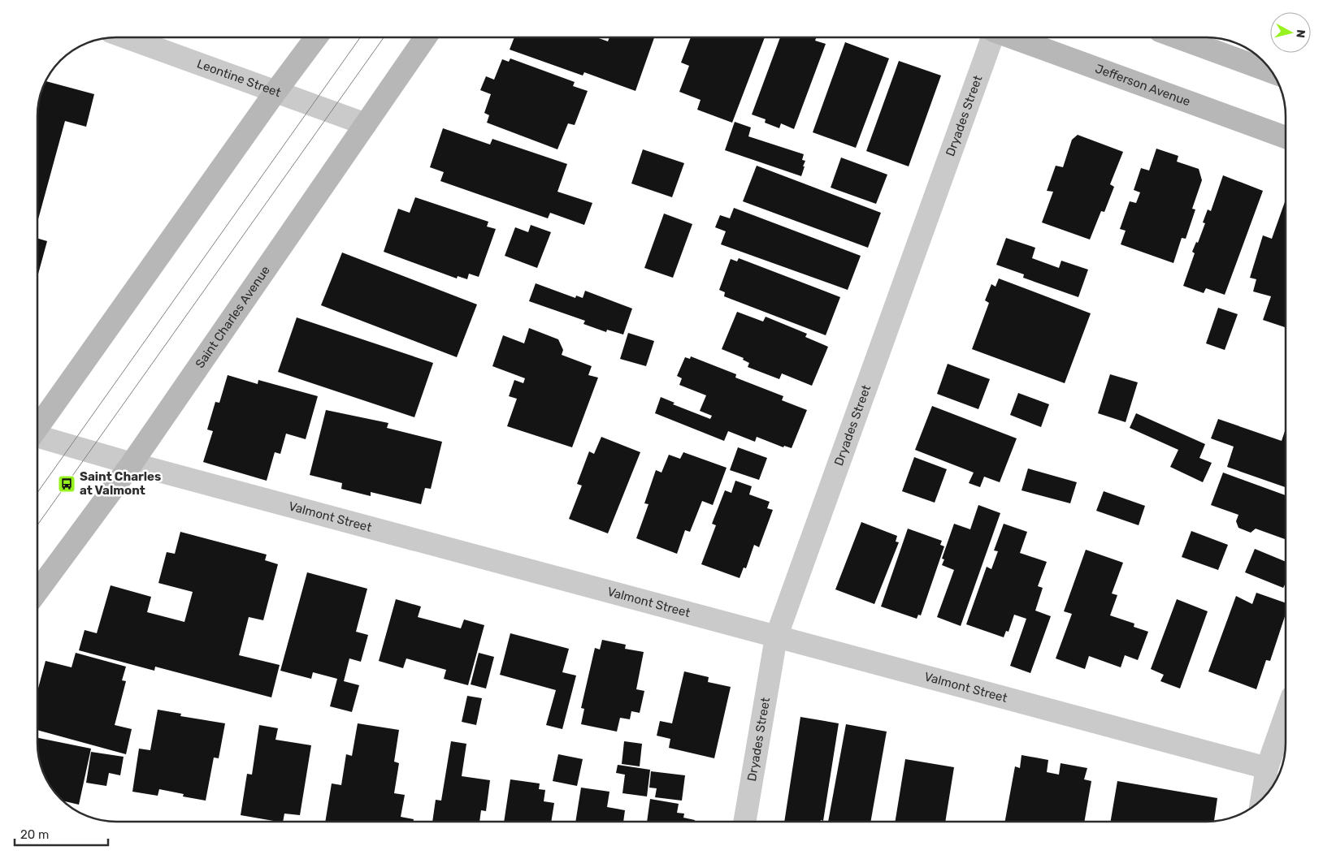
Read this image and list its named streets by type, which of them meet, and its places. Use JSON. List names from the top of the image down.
{
  "streets": {
    "main road": ["Jefferson Avenue", "Saint Charles Avenue"],
    "street": ["Leontine Street", "Dryades Street", "Valmont Street"]
  },
  "crossings": [
    ["Leontine Street", "Saint Charles Avenue"],
    ["Dryades Street", "Valmont Street"],
    ["Saint Charles Avenue", "Valmont Street"]
  ],
  "places": {
    "bus stop": ["Saint Charles at Valmont"]
  },
  "scale_bar": "20 m",
  "north": "right"
}
